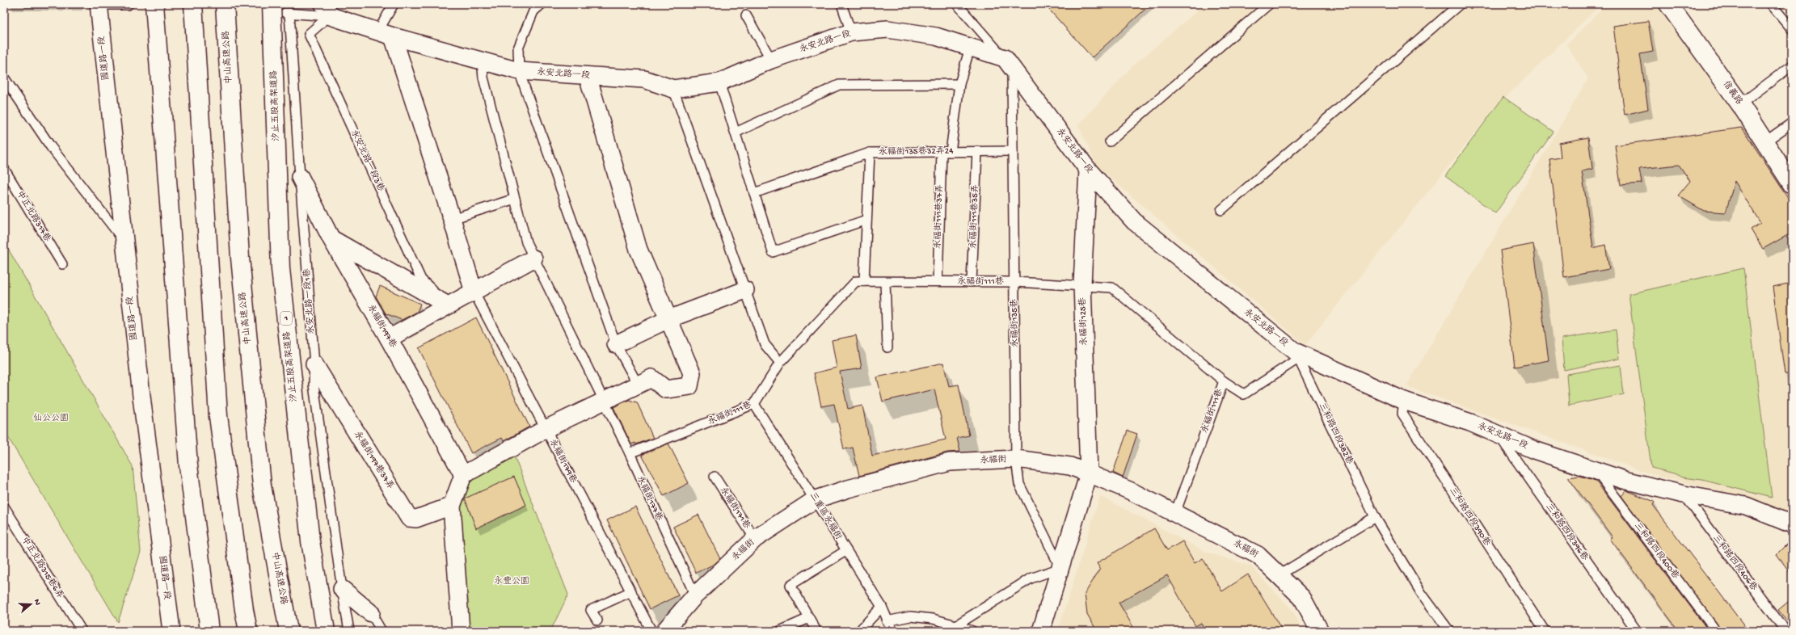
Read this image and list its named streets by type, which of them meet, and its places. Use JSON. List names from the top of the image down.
{
  "streets": {
    "main road": [
      "中山高速公路",
      "信義路",
      "汐止五股高架道路",
      "1"
    ],
    "street": [
      "永安北路一段",
      "國道路一段",
      "永福街125巷",
      "永福街197巷",
      "永福街197巷37弄",
      "永福街"
    ],
    "lane": [
      "永福街135巷32弄24",
      "永安北路一段3巷",
      "中正北路317巷",
      "永福街111巷37弄",
      "永福街111巷35弄",
      "永福街111巷",
      "永安北路一段1巷",
      "永福街135巷",
      "三和路四段382巷",
      "永福街179巷",
      "永福街177巷",
      "永福街171巷",
      "三重區永福街",
      "三和路四段390巷",
      "三和路四段396巷",
      "三和路四段400巷",
      "三和路四段406巷",
      "中正北路315巷6弄"
    ]
  },
  "crossings": [
    ["永安北路一段", "永安北路一段3巷"],
    ["永安北路一段", "永福街111巷37弄"],
    ["永安北路一段", "永福街125巷"],
    ["永安北路一段", "永福街135巷"],
    ["永安北路一段", "三和路四段382巷"],
    ["永安北路一段", "三和路四段390巷"],
    ["永安北路一段", "三和路四段396巷"],
    ["永安北路一段", "三和路四段400巷"],
    ["永安北路一段", "三和路四段406巷"],
    ["汐止五股高架道路", "永安北路一段1巷"],
    ["永福街135巷32弄24", "永福街111巷37弄"],
    ["永福街135巷32弄24", "永福街111巷35弄"],
    ["永福街135巷32弄24", "永福街111巷"],
    ["永福街135巷32弄24", "永福街135巷"],
    ["永福街111巷37弄", "永福街111巷"],
    ["永福街111巷35弄", "永福街111巷"],
    ["永福街111巷", "永福街125巷"],
    ["永福街111巷", "永福街135巷"],
    ["永福街111巷", "永福街"],
    ["永福街111巷", "三重區永福街"],
    ["永安北路一段1巷", "永福街197巷"],
    ["永安北路一段1巷", "永福街197巷37弄"],
    ["永福街125巷", "永福街135巷"],
    ["永福街125巷", "永福街"],
    ["永福街135巷", "永福街"],
    ["永福街", "永福街177巷"],
    ["永福街", "永福街171巷"],
    ["永福街", "三重區永福街"]
  ],
  "parks": ["仙公公園", "永豐公園"],
  "north": "right"
}
